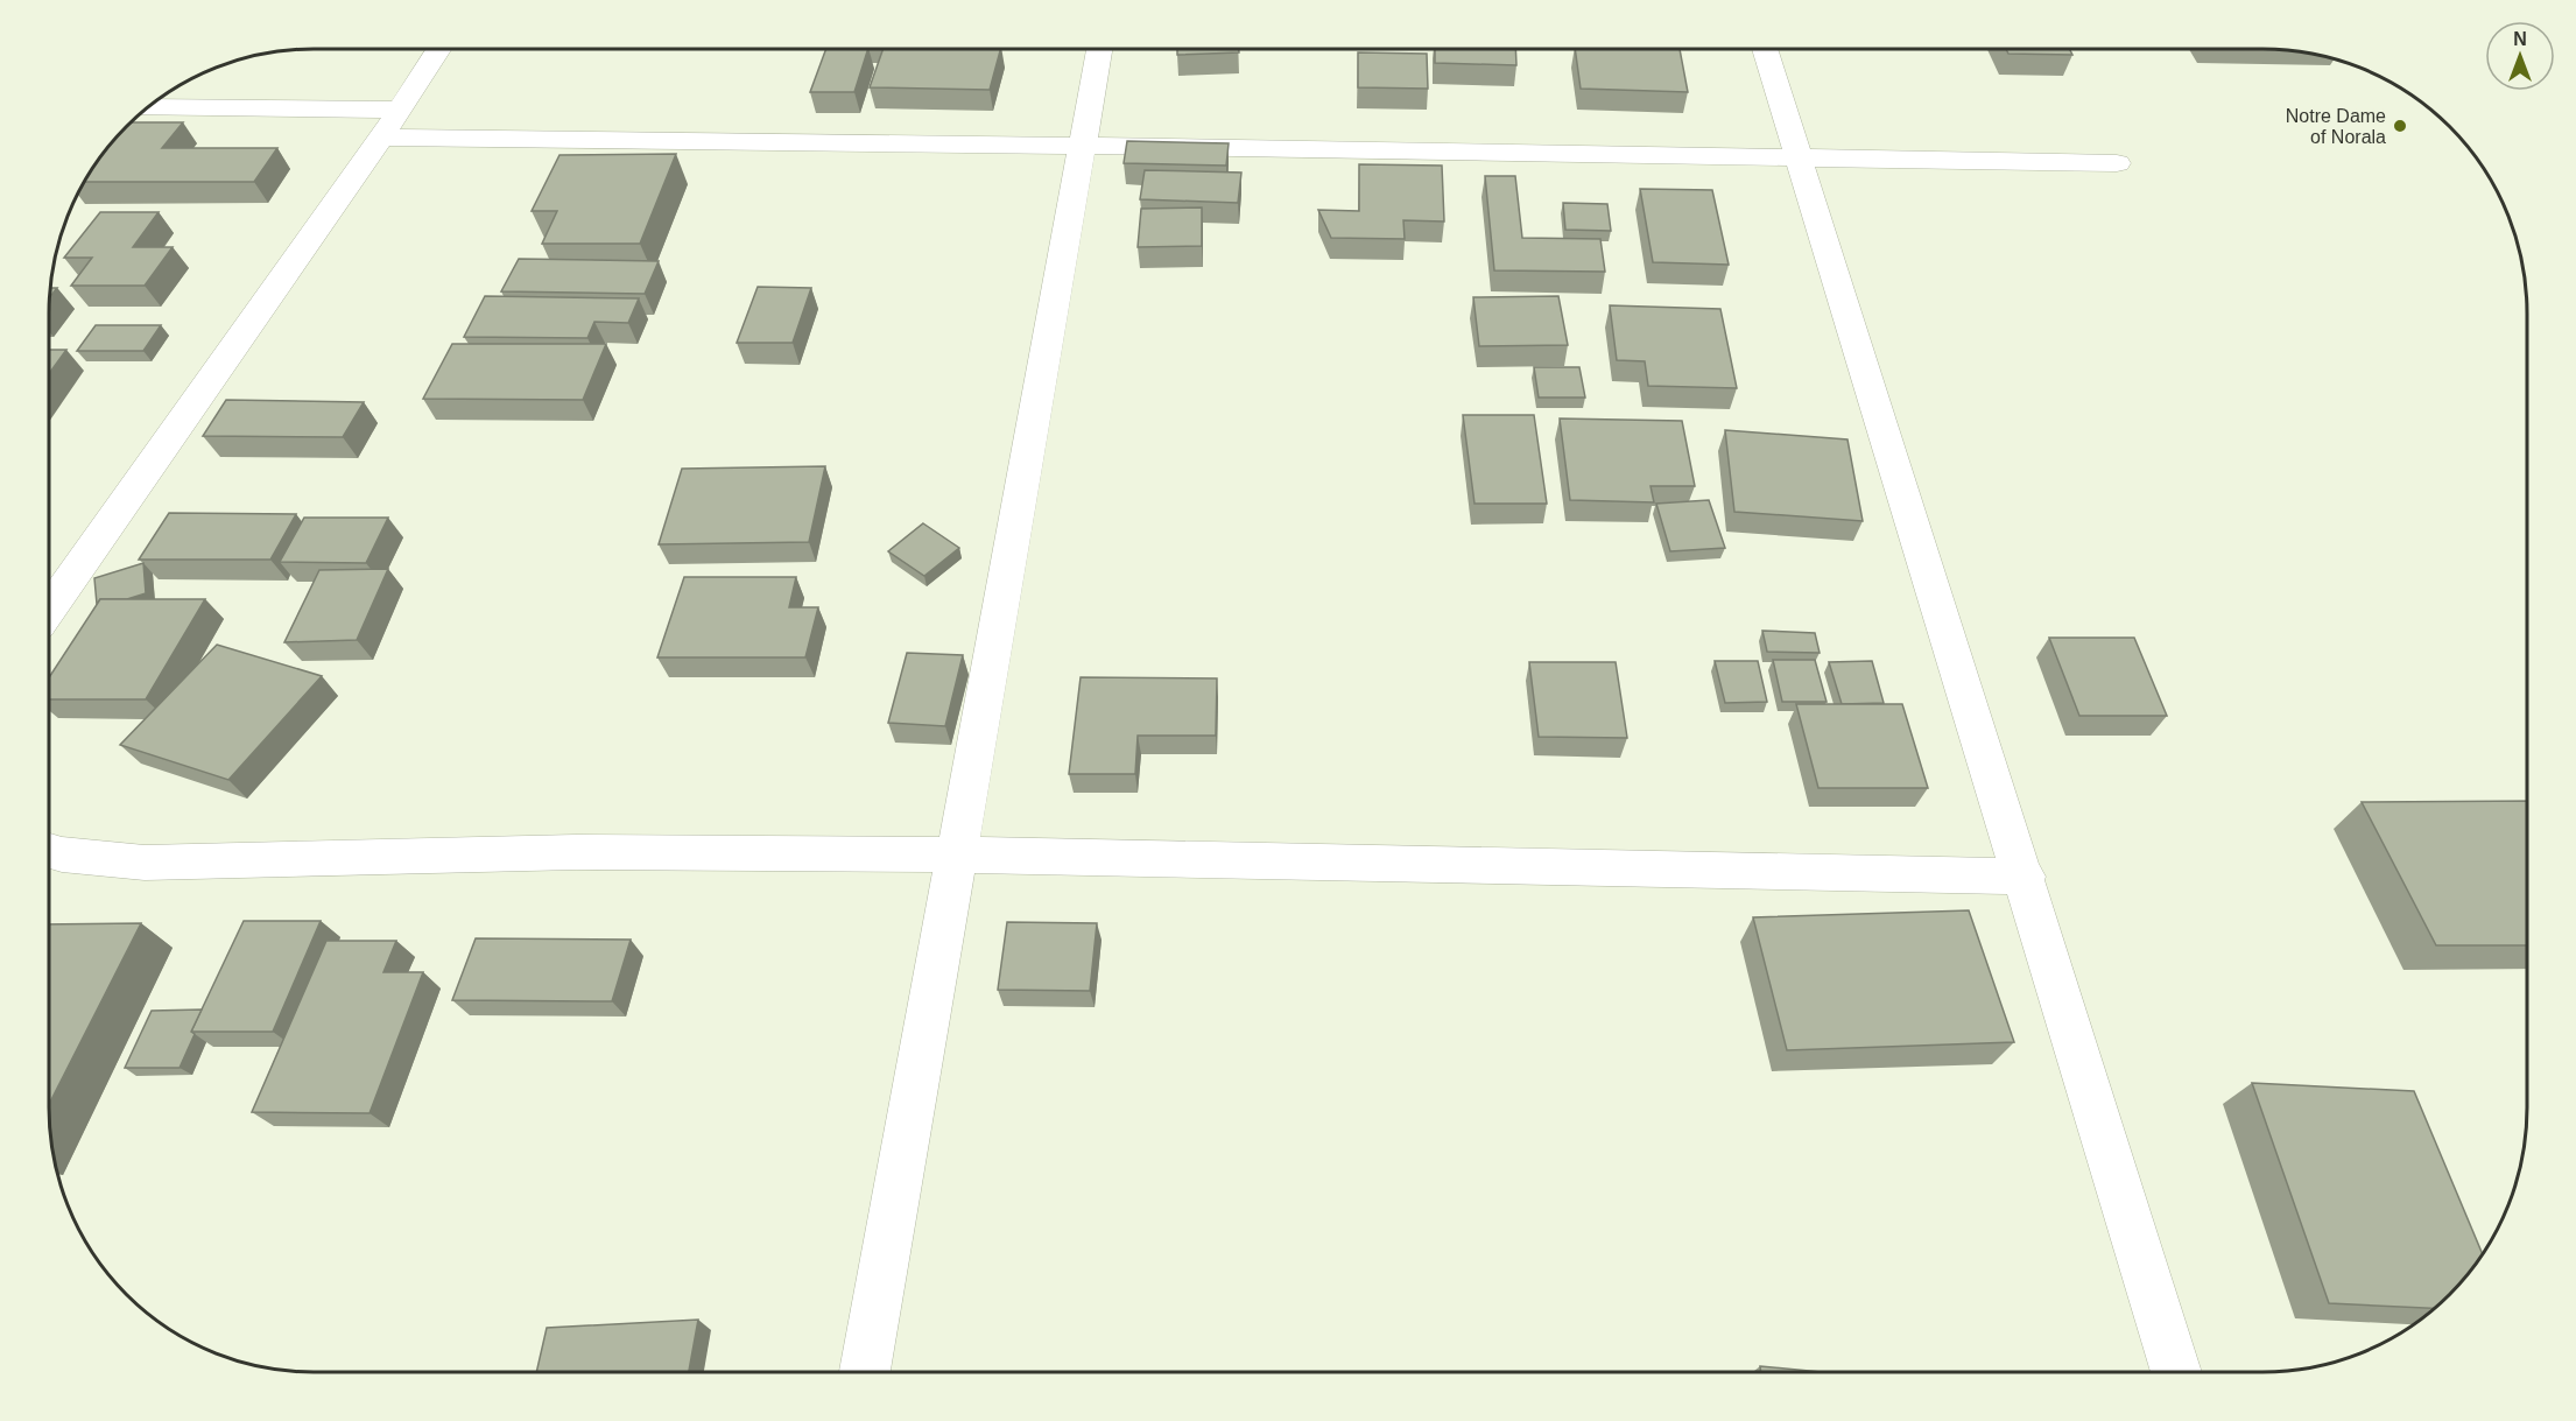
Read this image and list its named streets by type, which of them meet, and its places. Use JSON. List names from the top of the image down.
{
  "places": ["Notre Dame of Norala"],
  "north": "top"
}
